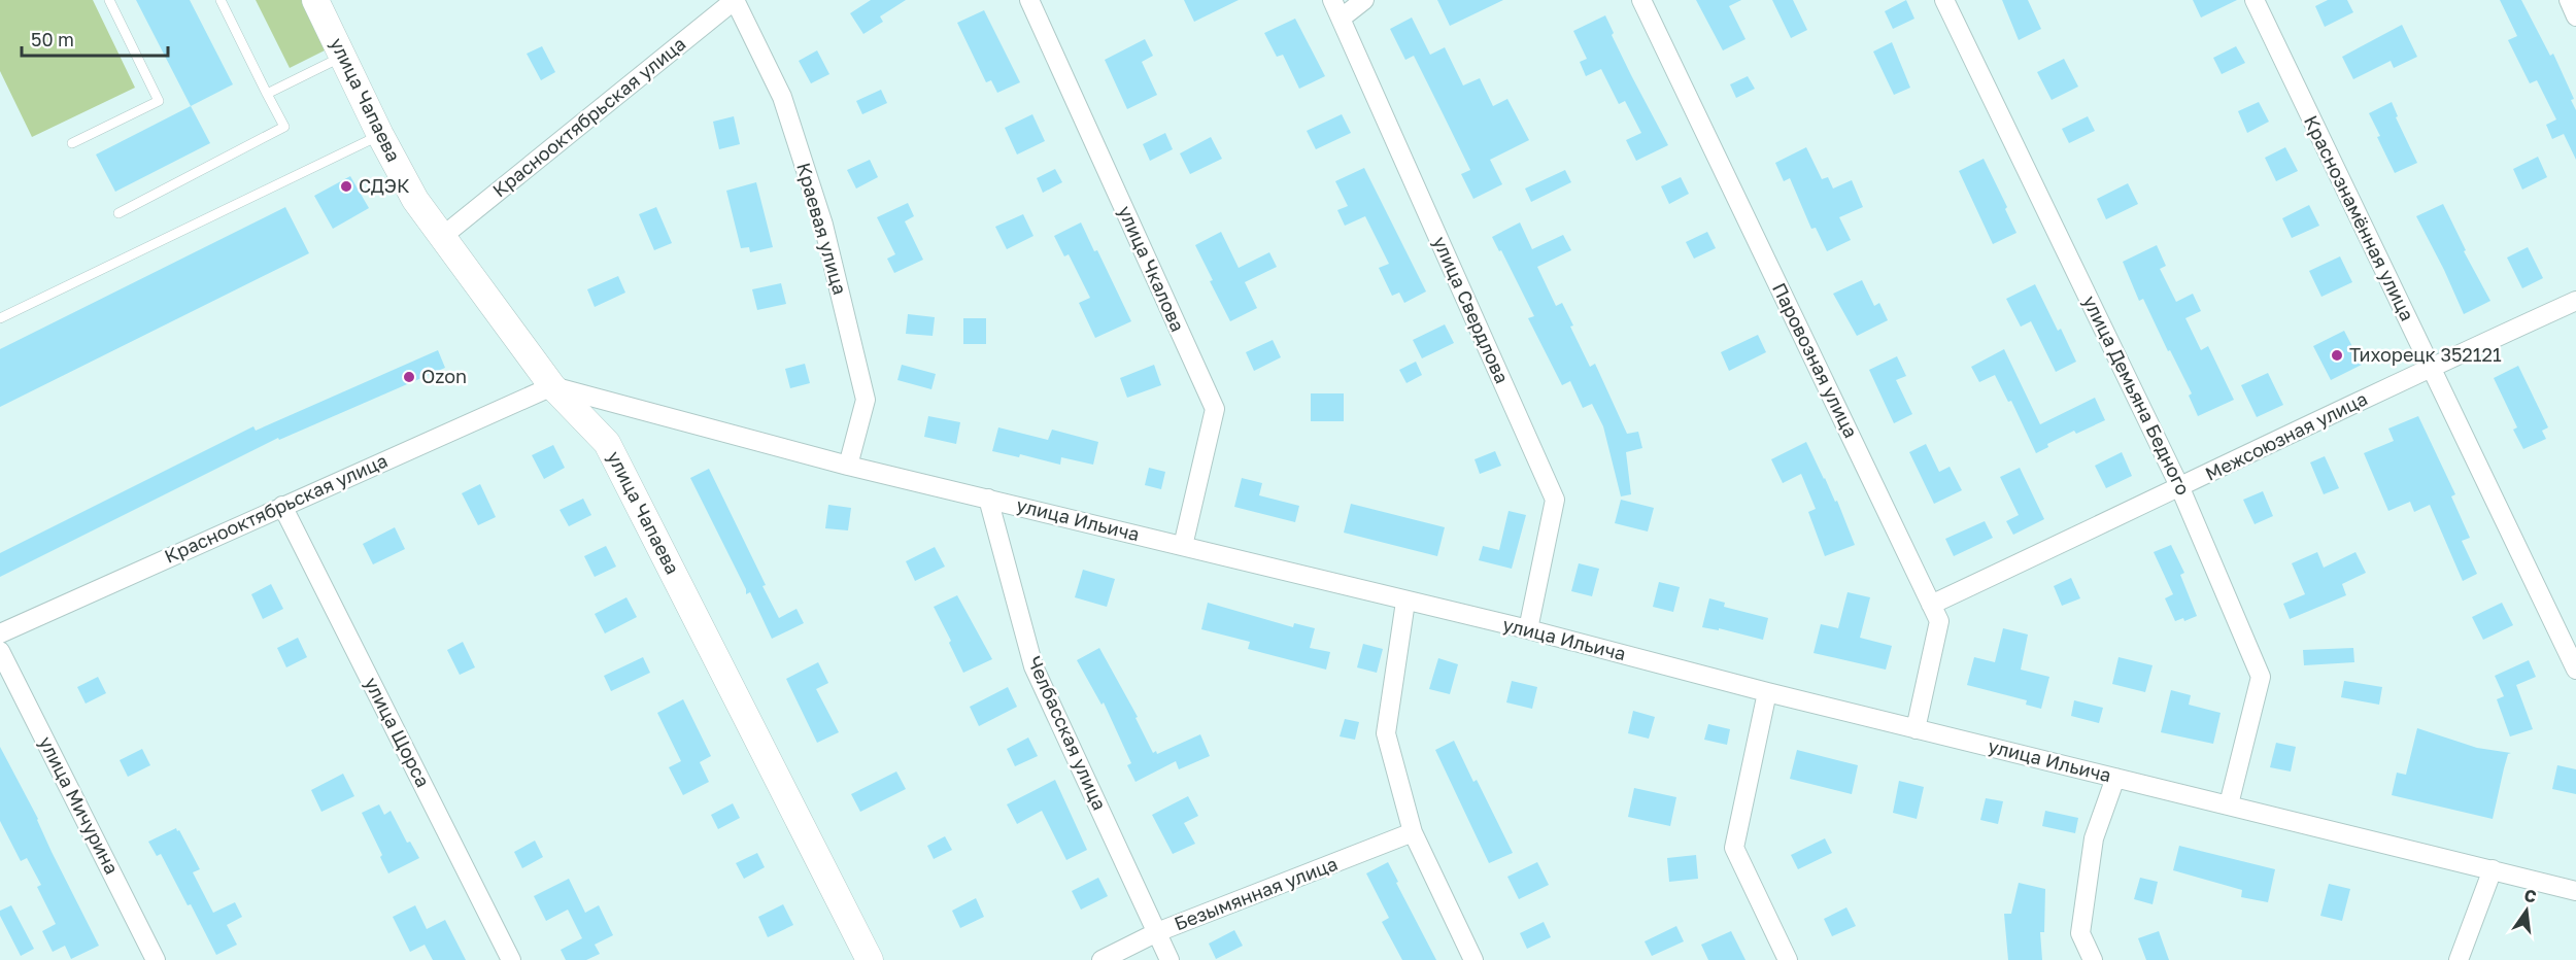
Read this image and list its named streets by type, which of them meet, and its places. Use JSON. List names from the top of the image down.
{
  "streets": {
    "main road": ["улица Чапаева"],
    "street": [
      "Краснооктябрьская улица",
      "Краснознамённая улица",
      "Краевая улица",
      "улица Чкалова",
      "улица Свердлова",
      "Паровозная улица",
      "улица Демьяна Бедного",
      "Межсоюзная улица",
      "улица Ильича",
      "улица Щорса",
      "Челбасская улица",
      "улица Мичурина",
      "Безымянная улица"
    ]
  },
  "crossings": [
    ["улица Чапаева", "Краснооктябрьская улица"],
    ["улица Чапаева", "улица Ильича"],
    ["Краснооктябрьская улица", "Краевая улица"],
    ["Краснооктябрьская улица", "улица Ильича"],
    ["Краснооктябрьская улица", "улица Щорса"],
    ["Краснознамённая улица", "Межсоюзная улица"],
    ["Краевая улица", "улица Ильича"],
    ["улица Чкалова", "улица Ильича"],
    ["улица Свердлова", "улица Ильича"],
    ["Паровозная улица", "Межсоюзная улица"],
    ["Паровозная улица", "улица Ильича"],
    ["улица Демьяна Бедного", "Межсоюзная улица"],
    ["улица Демьяна Бедного", "улица Ильича"],
    ["улица Ильича", "Челбасская улица"],
    ["Челбасская улица", "Безымянная улица"]
  ],
  "places": ["СДЭК", "Тихорецк 352121", "Ozon"],
  "scale_bar": "50 m",
  "north": "top"
}
